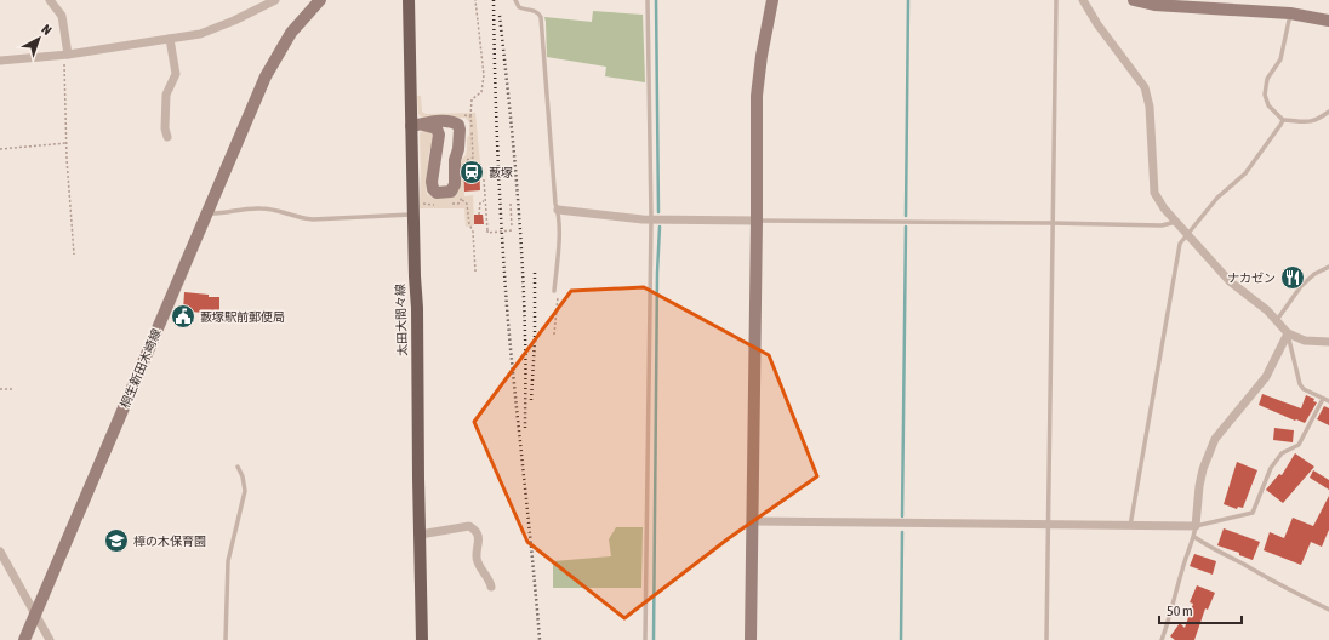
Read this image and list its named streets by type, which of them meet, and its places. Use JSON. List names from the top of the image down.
{
  "streets": {
    "main road": ["太田大間々線", "桐生新田木崎線"]
  },
  "places": {
    "station": ["藪塚"],
    "restaurant": ["ナカゼン"],
    "public building": ["藪塚駅前郵便局"],
    "school or university": ["樟の木保育園"]
  },
  "scale_bar": "50 m",
  "north": "top right"
}
